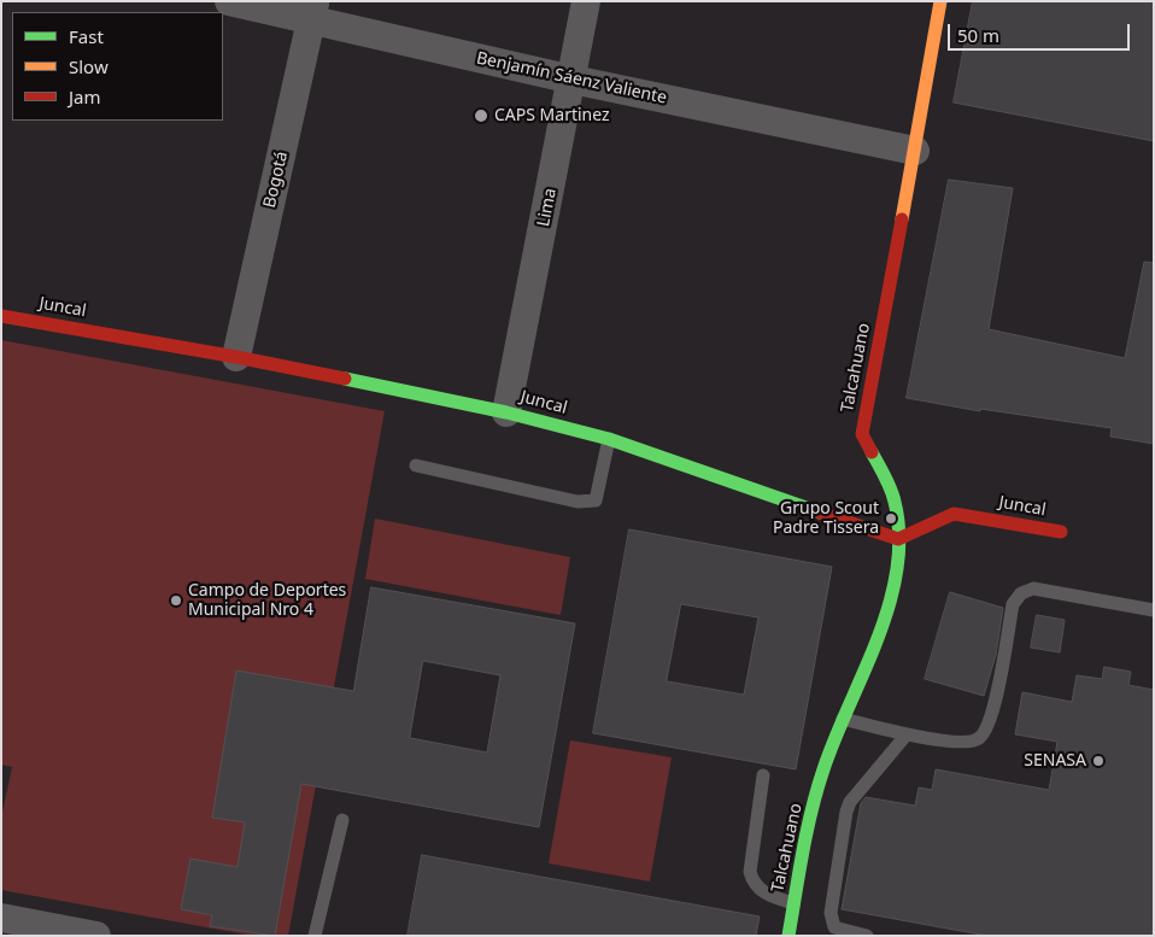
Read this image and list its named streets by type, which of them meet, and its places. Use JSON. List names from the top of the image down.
{
  "streets": {
    "street": [
      "Benjamín Sáenz Valiente",
      "Bogotá",
      "Lima",
      "Juncal",
      "Talcahuano"
    ]
  },
  "crossings": [
    ["Benjamín Sáenz Valiente", "Bogotá"],
    ["Benjamín Sáenz Valiente", "Lima"],
    ["Benjamín Sáenz Valiente", "Talcahuano"],
    ["Bogotá", "Juncal"],
    ["Lima", "Juncal"],
    ["Juncal", "Talcahuano"]
  ],
  "places": [
    "CAPS Martinez",
    "Grupo Scout Padre Tissera",
    "Campo de Deportes Municipal Nro 4",
    "SENASA"
  ],
  "legend": ["Fast", "Slow", "Jam"],
  "scale_bar": "50 m"
}
